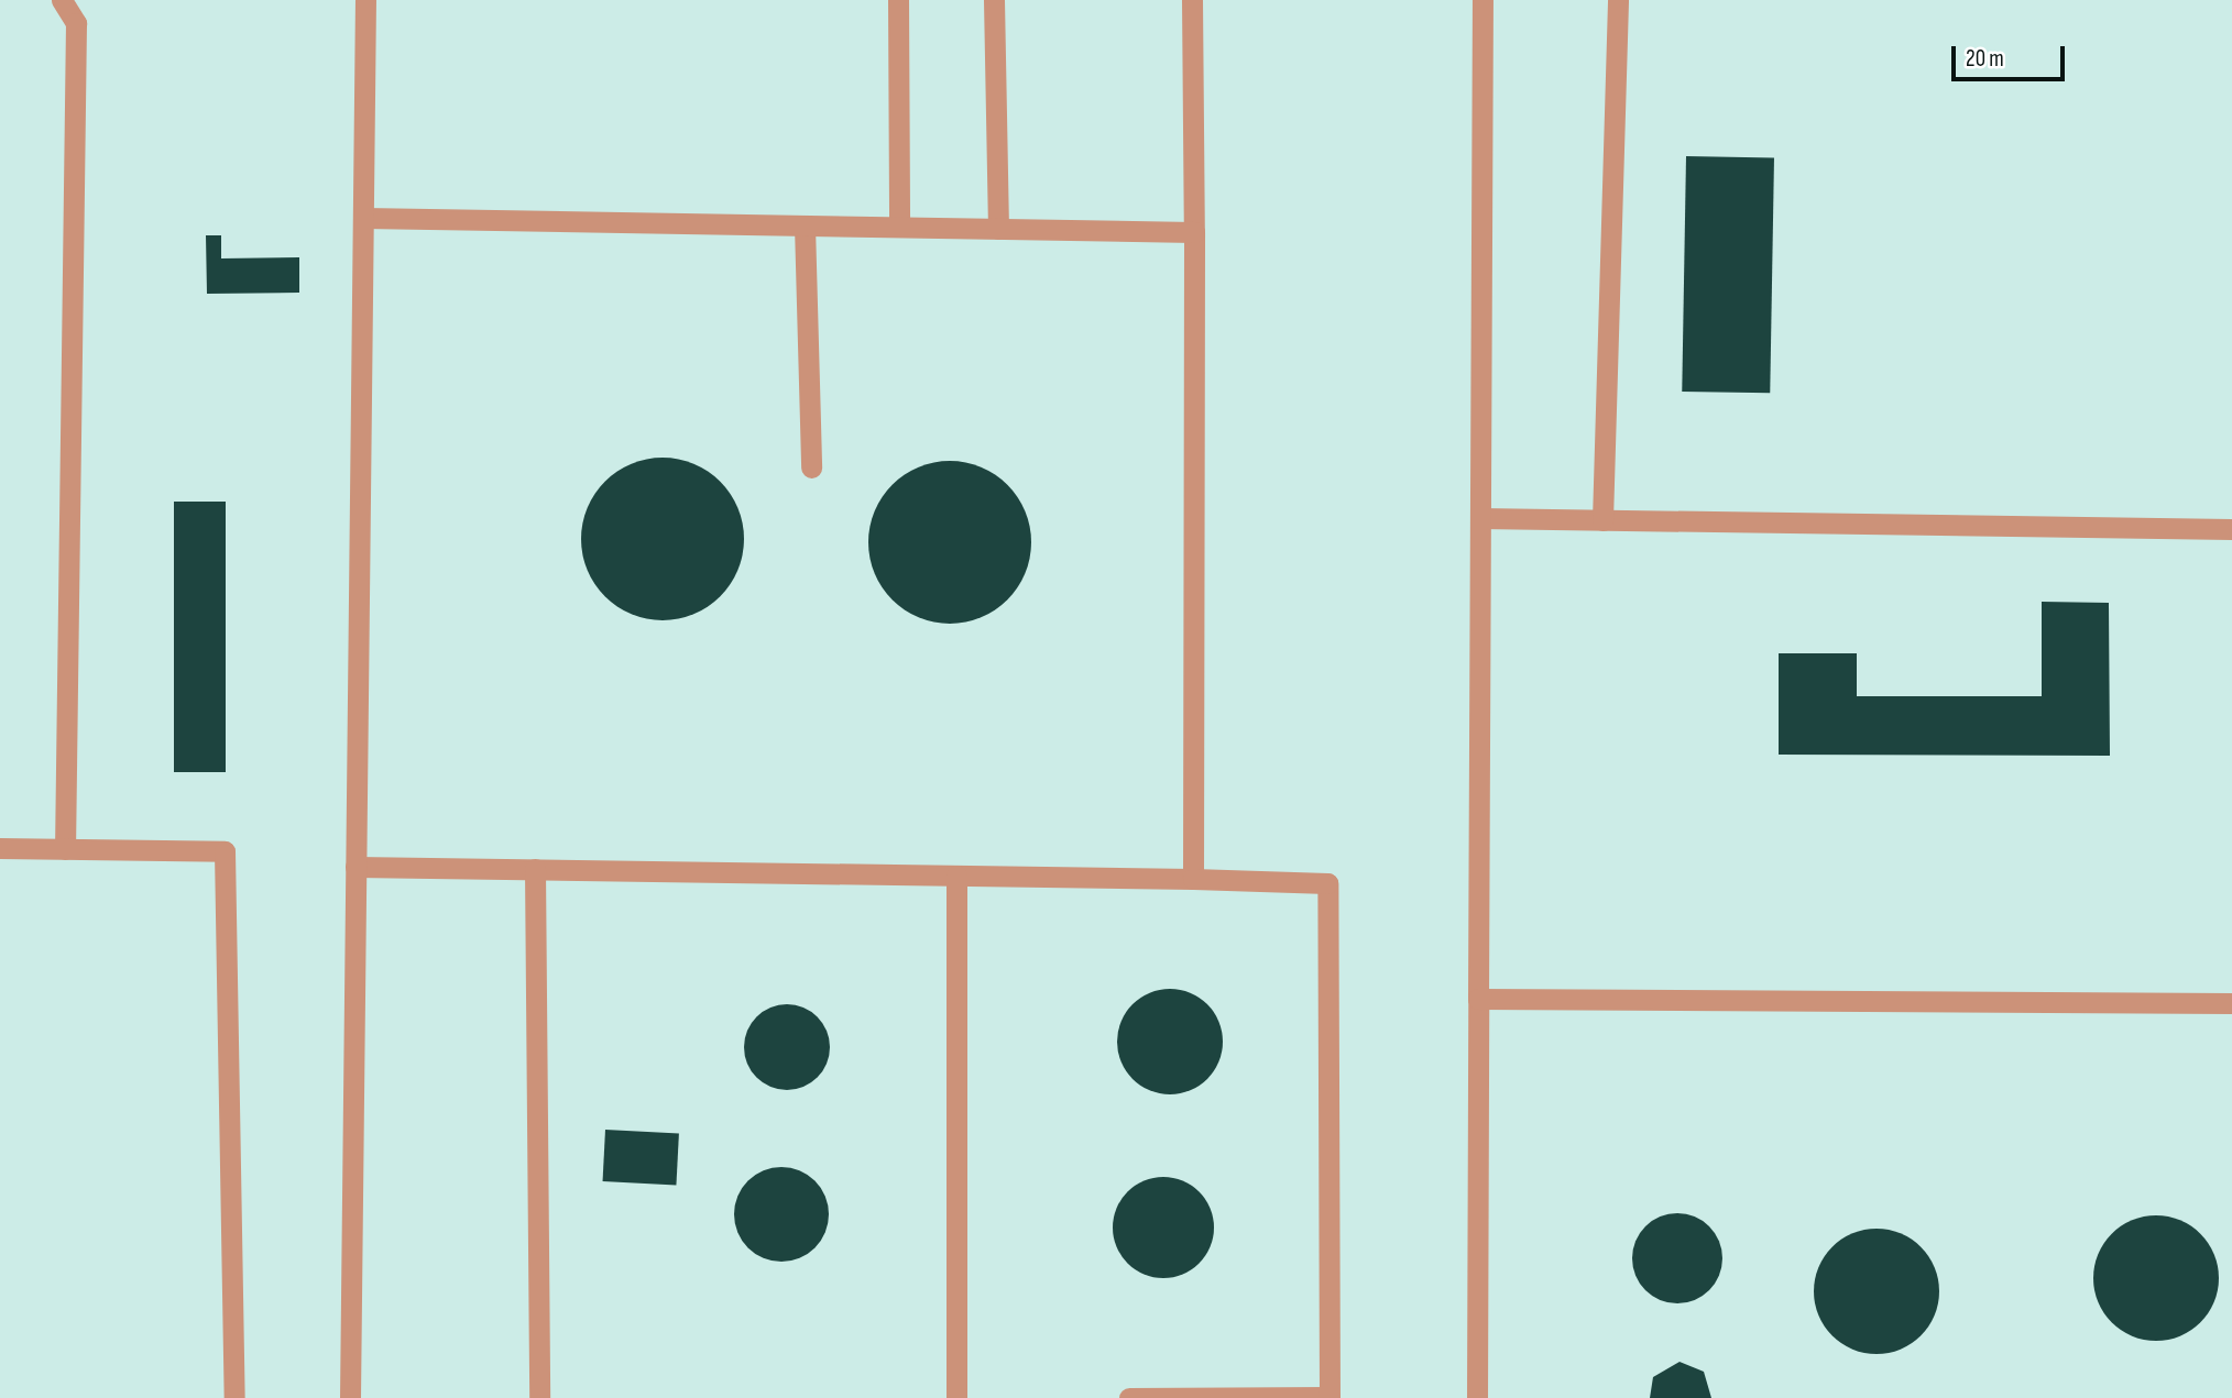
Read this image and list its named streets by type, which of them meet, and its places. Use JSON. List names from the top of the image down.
{
  "scale_bar": "20 m"
}
